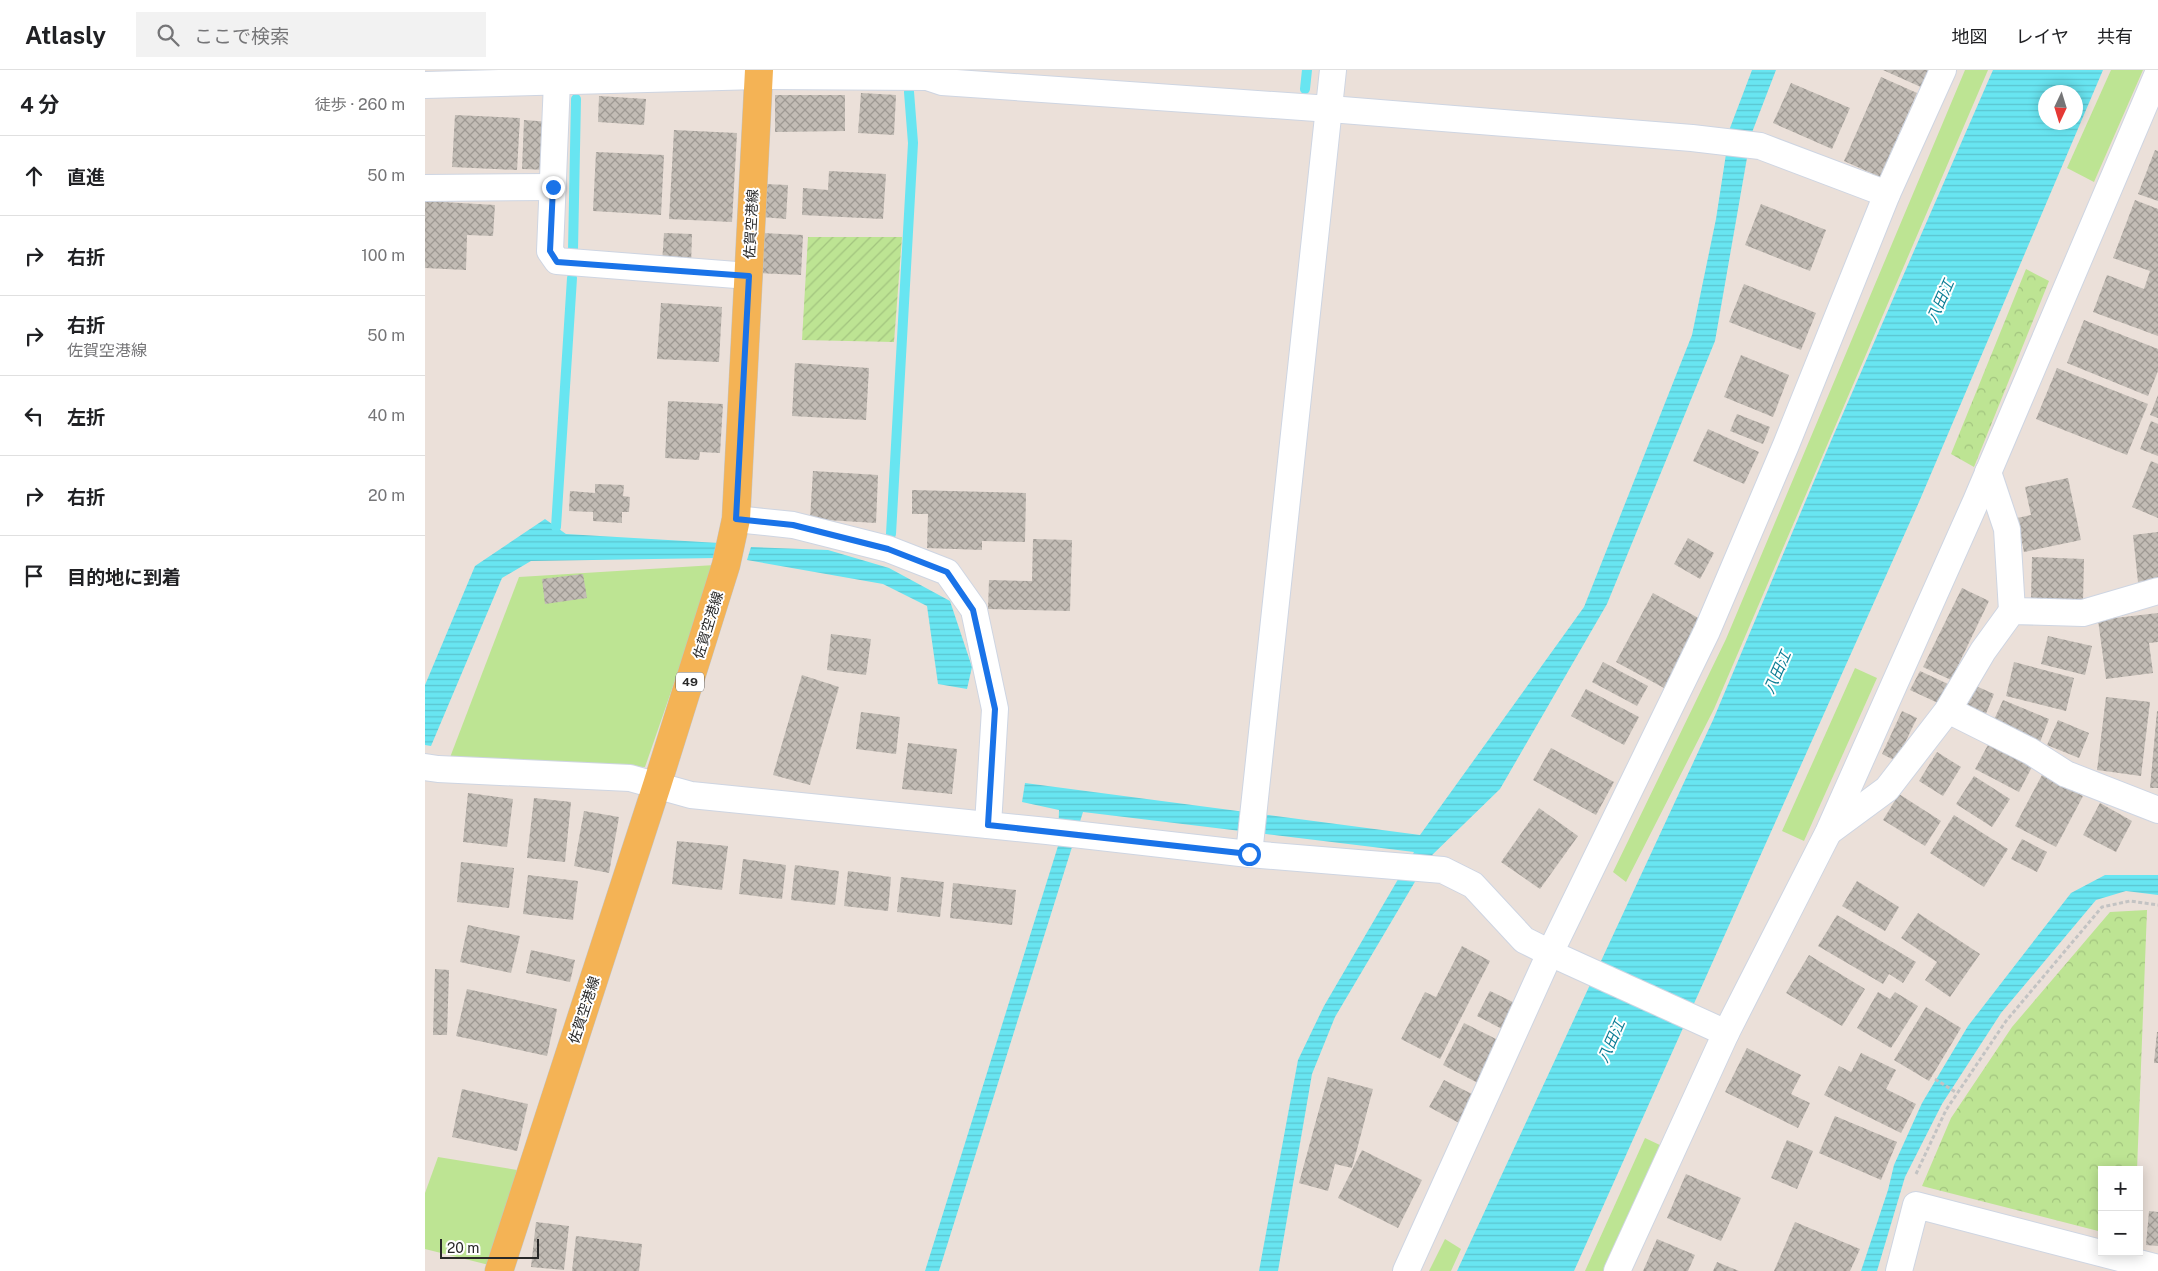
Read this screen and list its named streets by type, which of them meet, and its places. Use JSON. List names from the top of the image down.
{
  "streets": {
    "main road": ["佐賀空港線", "49"]
  },
  "water": ["八田江"],
  "scale_bar": "20 m",
  "north": "bottom",
  "page": {
    "header": "Atlasly",
    "search": "ここで検索",
    "nav": ["地図", "レイヤ", "共有"],
    "heading": ["4 分", "徒歩 · 260 m"],
    "list": [
      ["直進", "50 m"],
      ["右折", "100 m"],
      ["右折", "佐賀空港線", "50 m"],
      ["左折", "40 m"],
      ["右折", "20 m"],
      "目的地に到着"
    ],
    "map_buttons": ["+", "−"],
    "scale": "20 m"
  }
}
